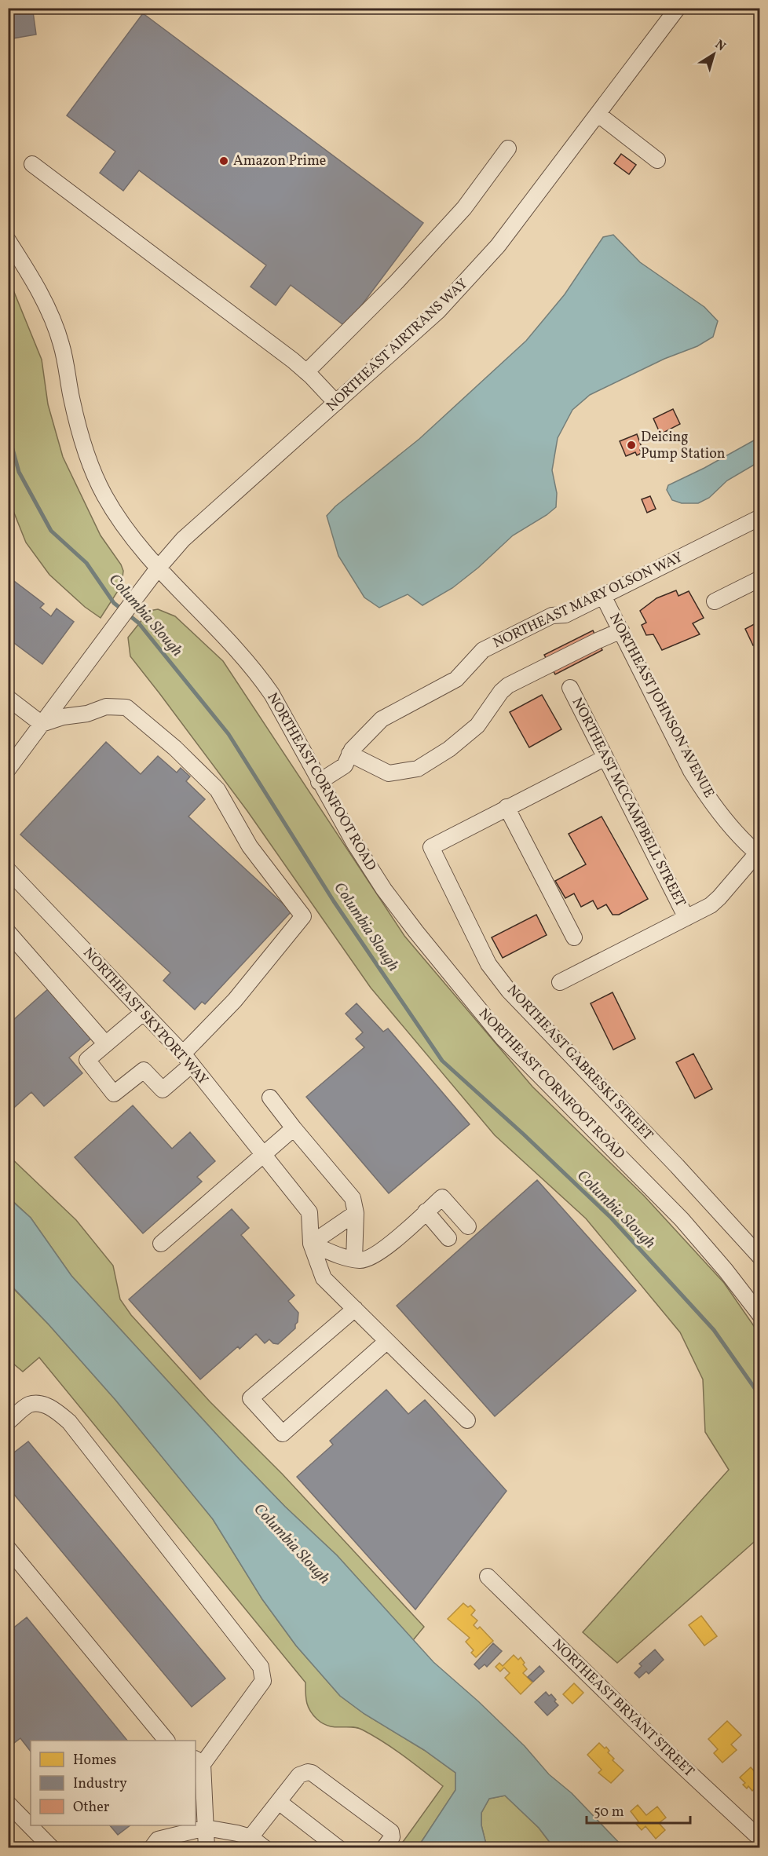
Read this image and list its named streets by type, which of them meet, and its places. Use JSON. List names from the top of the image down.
{
  "streets": {
    "street": [
      "NORTHEAST AIRTRANS WAY",
      "NORTHEAST MARY OLSON WAY",
      "NORTHEAST JOHNSON AVENUE",
      "NORTHEAST CORNFOOT ROAD",
      "NORTHEAST MCCAMPBELL STREET",
      "NORTHEAST SKYPORT WAY",
      "NORTHEAST GABRESKI STREET",
      "NORTHEAST BRYANT STREET"
    ]
  },
  "crossings": [
    ["NORTHEAST AIRTRANS WAY", "NORTHEAST CORNFOOT ROAD"],
    ["NORTHEAST MARY OLSON WAY", "NORTHEAST JOHNSON AVENUE"],
    ["NORTHEAST MARY OLSON WAY", "NORTHEAST CORNFOOT ROAD"]
  ],
  "water": ["Columbia Slough"],
  "places": ["Amazon Prime", "Deicing Pump Station"],
  "legend": ["Homes", "Industry", "Other"],
  "scale_bar": "50 m",
  "north": "top right"
}
